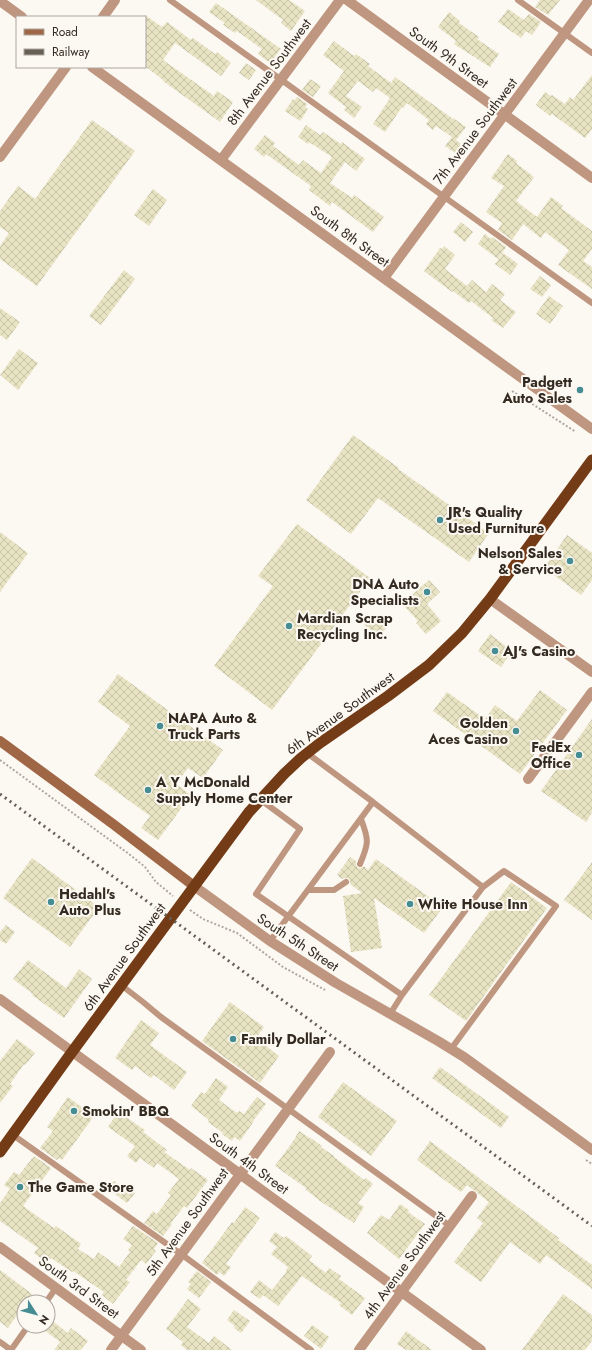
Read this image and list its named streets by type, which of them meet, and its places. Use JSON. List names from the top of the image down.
{
  "streets": {
    "highway": ["6th Avenue Southwest"],
    "main road": ["South 5th Street"],
    "street": [
      "South 9th Street",
      "8th Avenue Southwest",
      "7th Avenue Southwest",
      "South 8th Street",
      "South 4th Street",
      "5th Avenue Southwest",
      "4th Avenue Southwest",
      "South 3rd Street"
    ]
  },
  "crossings": [
    ["South 9th Street", "7th Avenue Southwest"],
    ["8th Avenue Southwest", "South 8th Street"],
    ["7th Avenue Southwest", "South 8th Street"],
    ["6th Avenue Southwest", "South 5th Street"],
    ["6th Avenue Southwest", "South 4th Street"],
    ["South 4th Street", "5th Avenue Southwest"],
    ["South 4th Street", "4th Avenue Southwest"],
    ["5th Avenue Southwest", "South 3rd Street"]
  ],
  "places": [
    "Padgett Auto Sales",
    "JR's Quality Used Furniture",
    "Nelson Sales & Service",
    "DNA Auto Specialists",
    "Mardian Scrap Recycling Inc.",
    "AJ's Casino",
    "NAPA Auto & Truck Parts",
    "Golden Aces Casino",
    "FedEx Office",
    "A Y McDonald Supply Home Center",
    "Hedahl's Auto Plus",
    "White House Inn",
    "Family Dollar",
    "Smokin' BBQ",
    "The Game Store"
  ],
  "legend": ["Road", "Railway"],
  "north": "bottom right"
}
